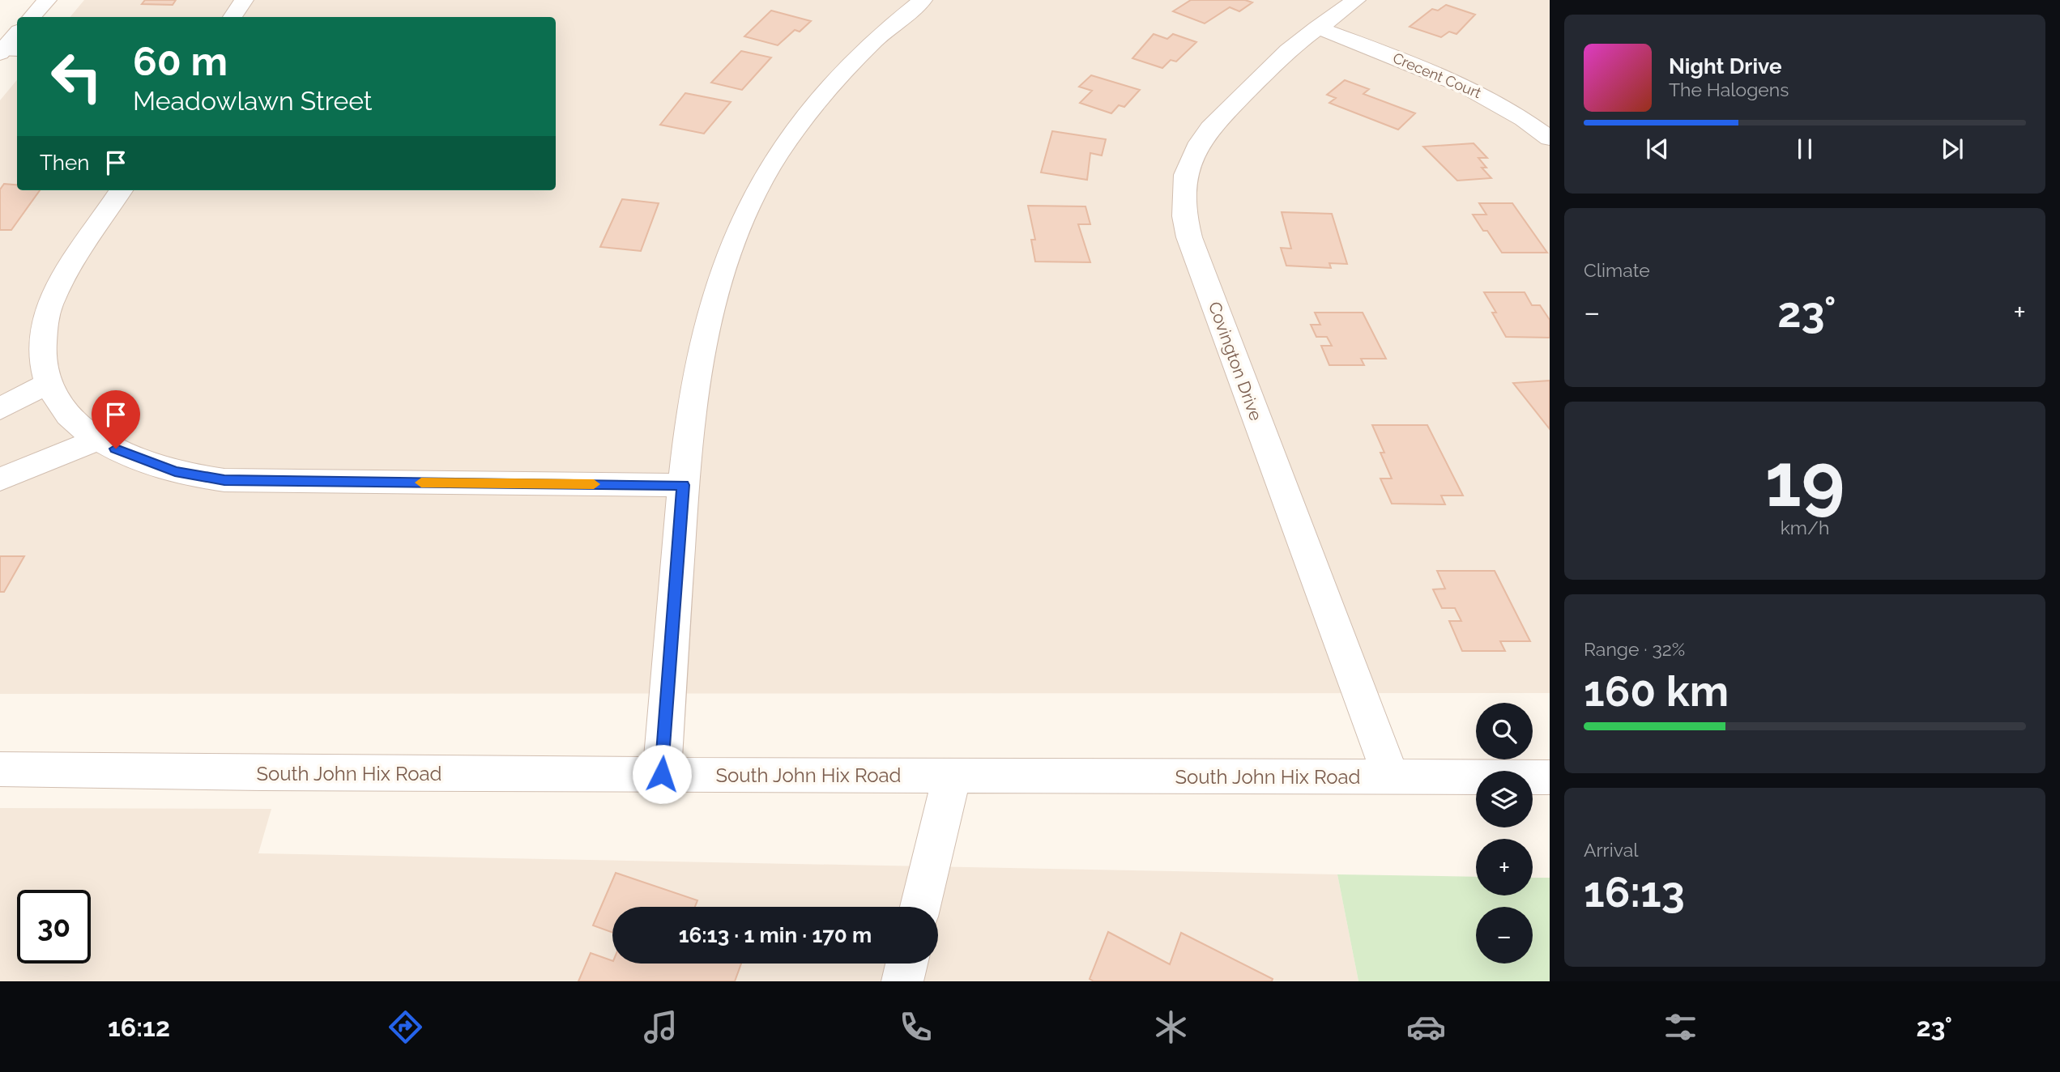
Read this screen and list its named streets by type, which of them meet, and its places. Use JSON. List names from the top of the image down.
{
  "streets": {
    "street": ["Crecent Court", "Covington Drive", "South John Hix Road"]
  },
  "crossings": [
    ["Crecent Court", "Covington Drive"],
    ["Covington Drive", "South John Hix Road"]
  ],
  "page": {
    "turn": ["60 m", "Meadowlawn Street"],
    "song": ["Night Drive", "The Halogens"],
    "then": "Then",
    "tile": [
      "Climate",
      ["19", "km/h"],
      ["Range · 32%", "160 km"],
      ["Arrival", "16:13"]
    ],
    "heat": ["−", "23°", "+"],
    "map_buttons": ["+", "−"],
    "limit": "30",
    "trip": "16:13 · 1 min · 170 m",
    "tabs": ["16:12", "23°"]
  }
}
